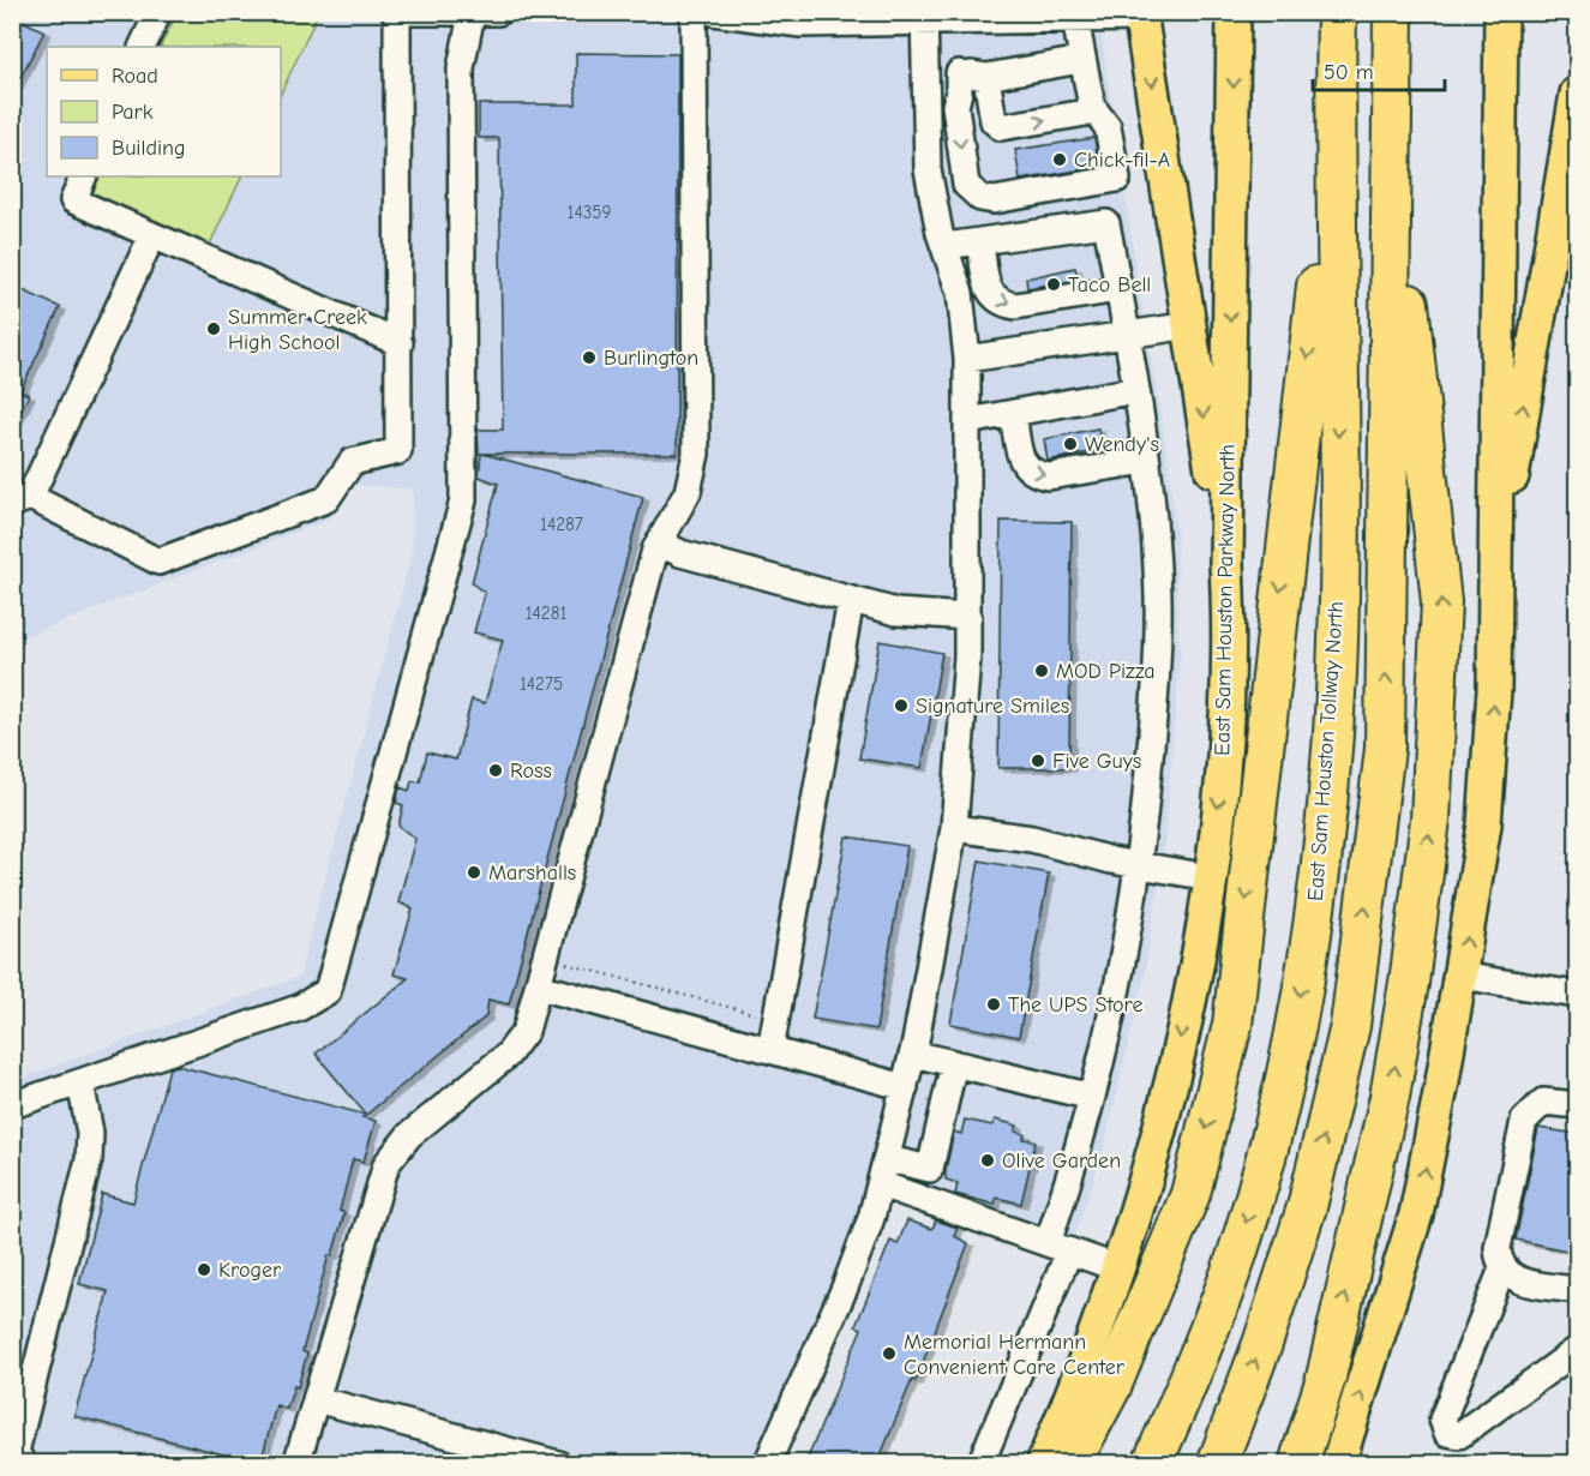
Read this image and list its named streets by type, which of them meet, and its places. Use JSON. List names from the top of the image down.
{
  "streets": {
    "highway": ["East Sam Houston Tollway North"],
    "main road": ["East Sam Houston Parkway North"]
  },
  "places": [
    "Chick-fil-A",
    "Taco Bell",
    "Summer Creek High School",
    "Burlington",
    "Wendy's",
    "MOD Pizza",
    "Signature Smiles",
    "Five Guys",
    "Ross",
    "Marshalls",
    "The UPS Store",
    "Olive Garden",
    "Kroger",
    "Memorial Hermann Convenient Care Center"
  ],
  "house_numbers": [
    "14359",
    "14287",
    "14281",
    "14275"
  ],
  "legend": ["Road", "Park", "Building"],
  "scale_bar": "50 m"
}
